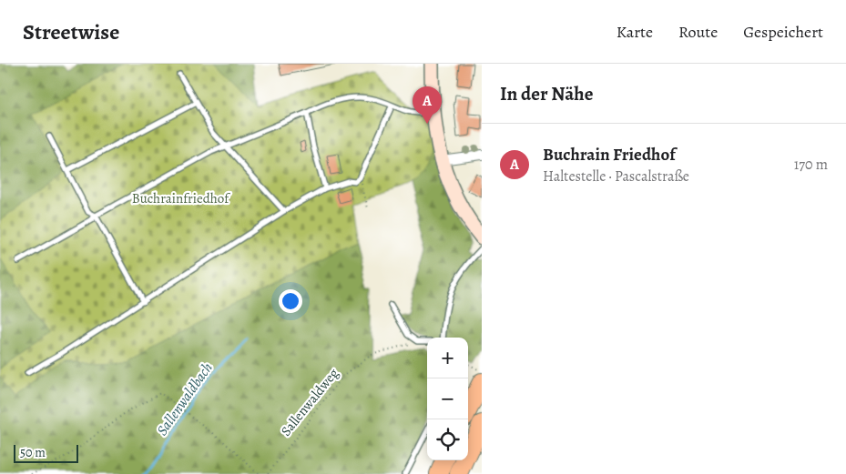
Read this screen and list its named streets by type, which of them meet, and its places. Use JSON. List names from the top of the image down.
{
  "streets": {
    "path": ["Sallenwaldweg"]
  },
  "water": ["Sallenwaldbach"],
  "parks": ["Buchrainfriedhof"],
  "scale_bar": "50 m",
  "page": {
    "header": "Streetwise",
    "nav": ["Karte", "Route", "Gespeichert"],
    "heading": "In der Nähe",
    "pins": "A",
    "list": [
      {
        "mark": "A",
        "name": "Buchrain Friedhof",
        "note": "Haltestelle · Pascalstraße",
        "value": "170 m"
      }
    ],
    "map_buttons": ["+", "−"],
    "scale": "50 m"
  }
}
